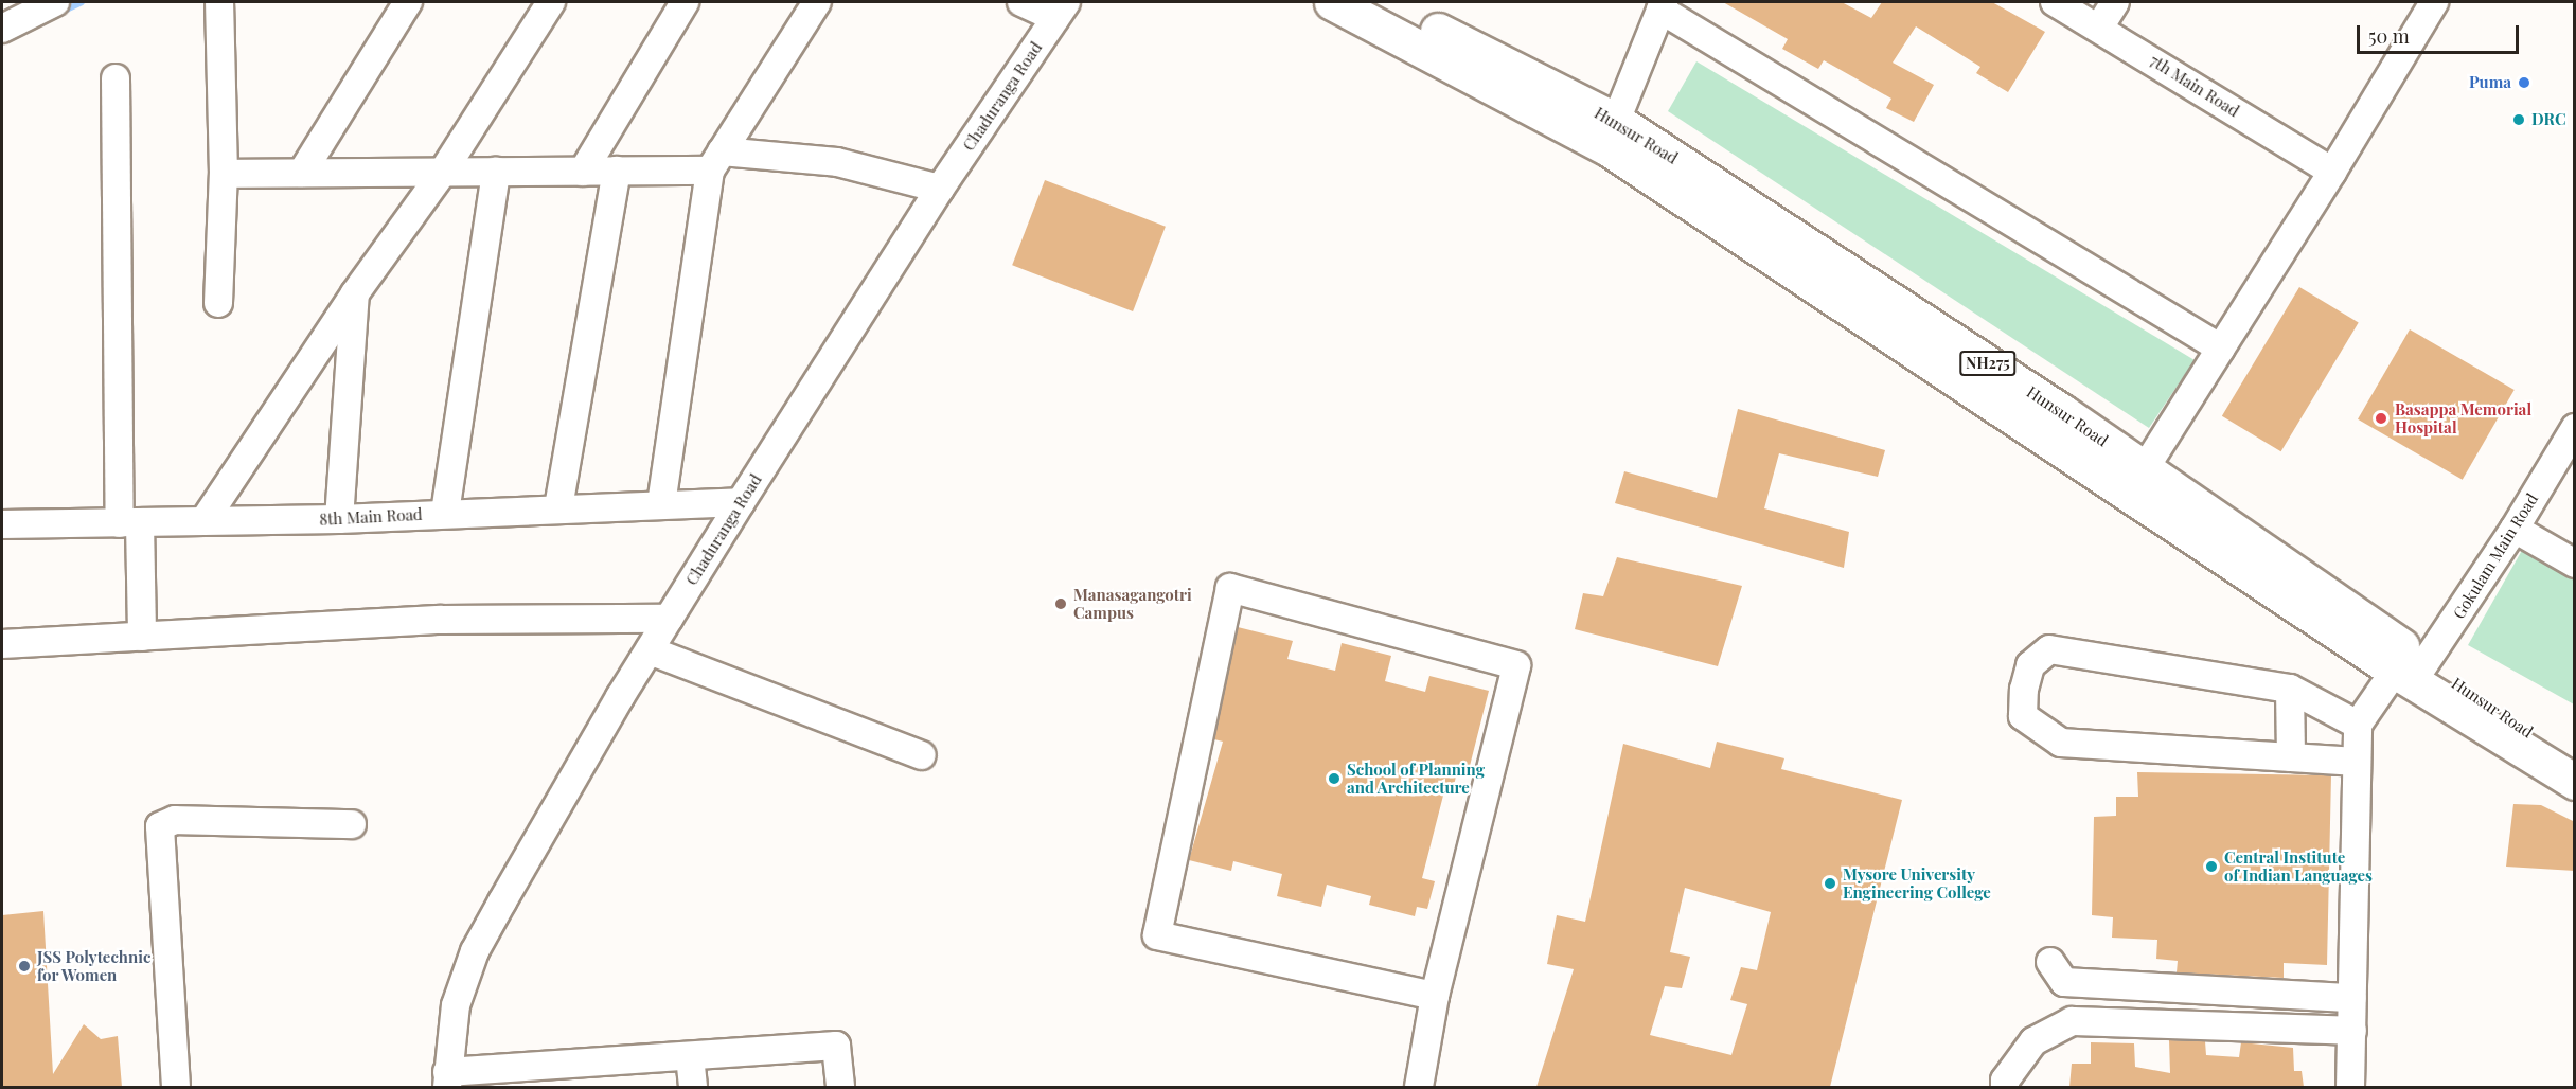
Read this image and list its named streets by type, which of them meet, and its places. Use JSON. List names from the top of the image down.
{
  "streets": {
    "main road": ["Hunsur Road", "NH275"],
    "street": [
      "7th Main Road",
      "Chaduranga Road",
      "8th Main Road",
      "Gokulam Main Road"
    ]
  },
  "crossings": [
    ["Chaduranga Road", "8th Main Road"],
    ["Hunsur Road", "Gokulam Main Road"]
  ],
  "places": [
    "Puma",
    "DRC",
    "Basappa Memorial Hospital",
    "Manasagangotri Campus",
    "School of Planning and Architecture",
    "Central Institute of Indian Languages",
    "Mysore University Engineering College",
    "JSS Polytechnic for Women"
  ],
  "scale_bar": "50 m"
}
